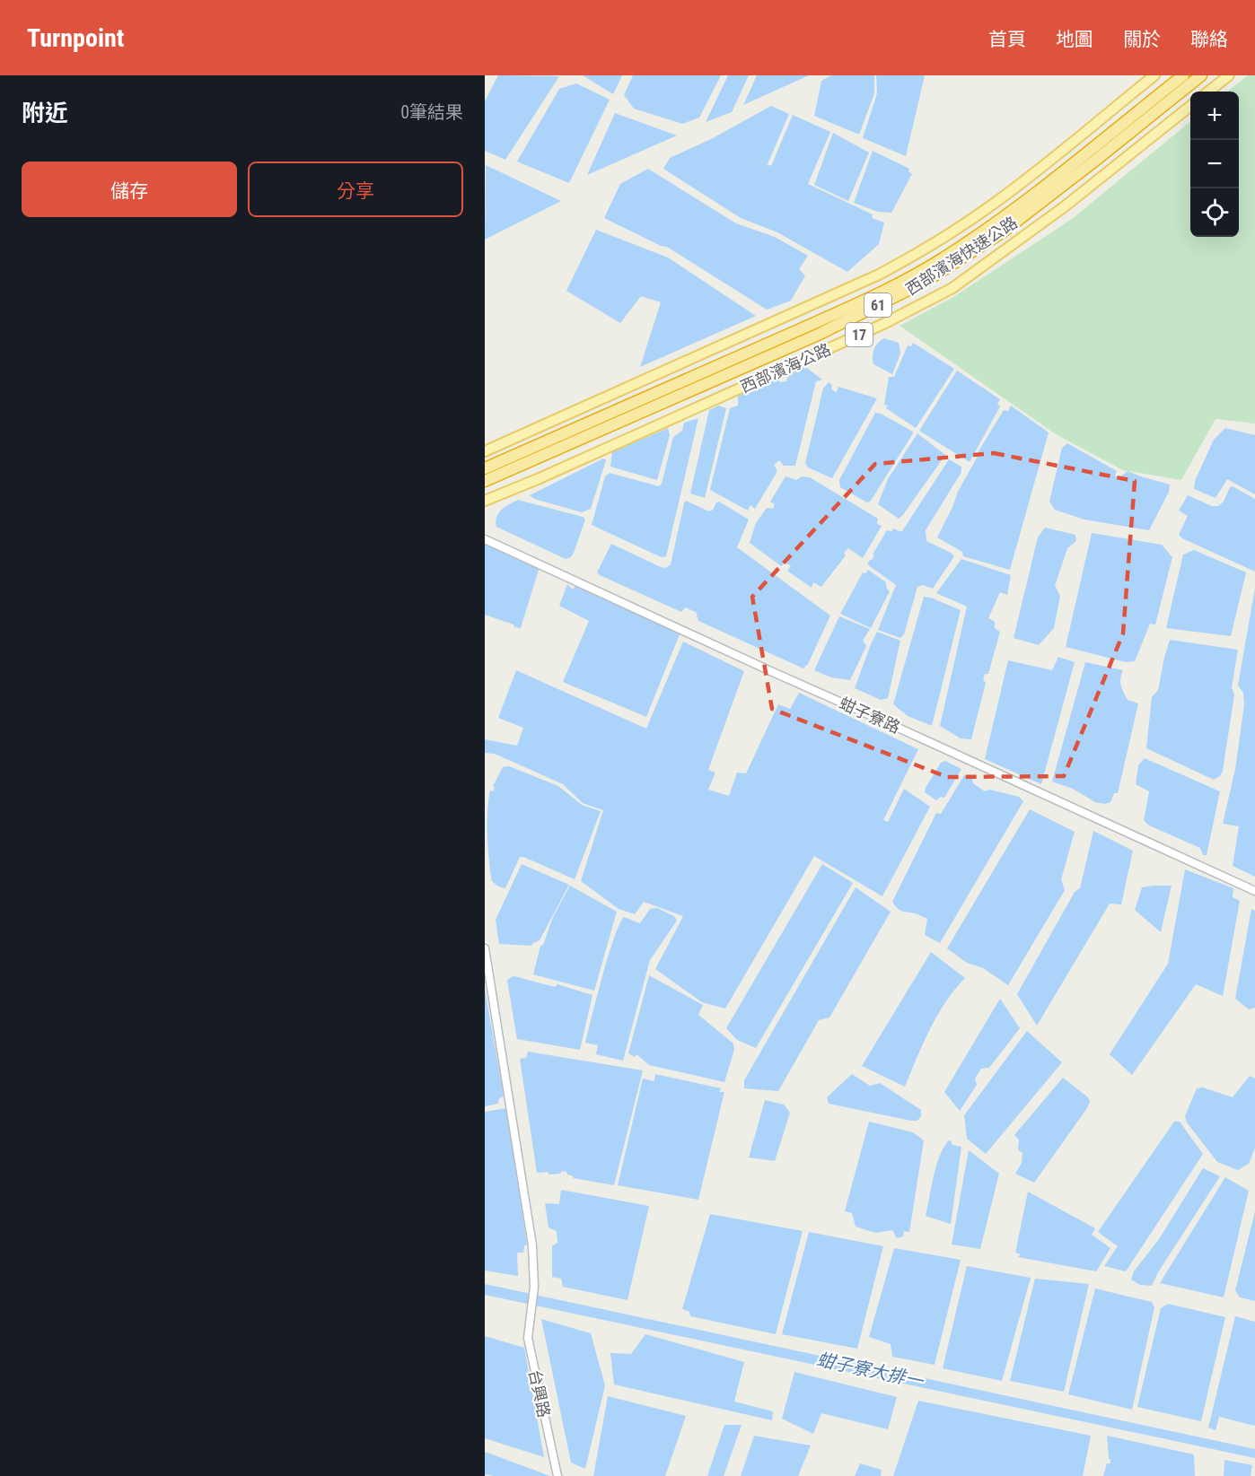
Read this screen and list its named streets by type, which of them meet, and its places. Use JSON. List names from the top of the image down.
{
  "streets": {
    "highway": ["西部濱海快速公路", "61"],
    "main road": ["17", "西部濱海公路"],
    "street": ["蚶子寮路", "台興路"]
  },
  "crossings": [
    ["西部濱海快速公路", "61"]
  ],
  "water": ["蚶子寮大排一"],
  "page": {
    "header": "Turnpoint",
    "nav": [
      "首頁",
      "地圖",
      "關於",
      "聯絡"
    ],
    "heading": ["附近", "0筆結果"],
    "map_buttons": ["+", "−"],
    "buttons": ["儲存", "分享"]
  }
}
